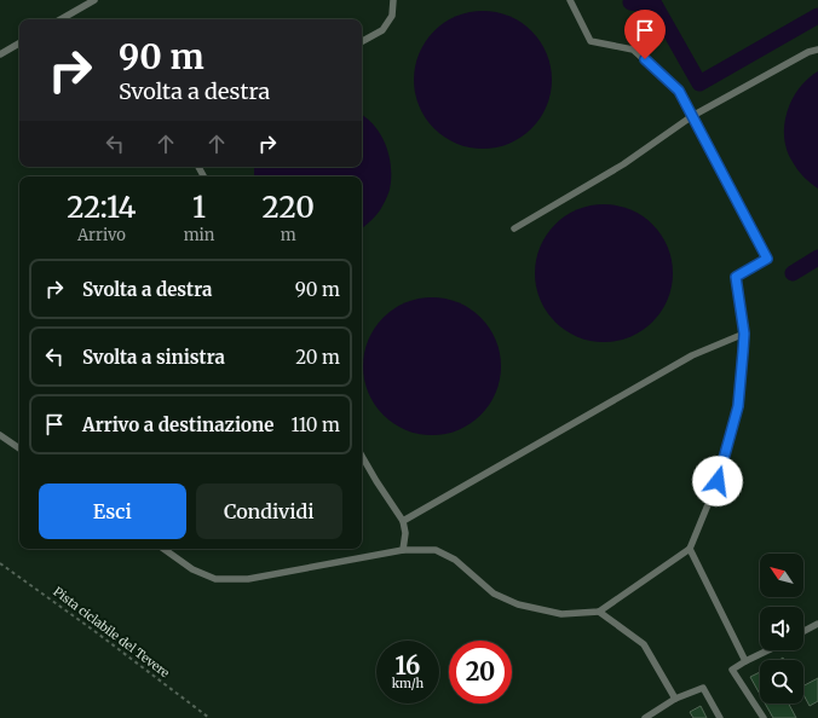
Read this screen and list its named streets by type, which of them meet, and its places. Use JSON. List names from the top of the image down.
{
  "streets": {
    "path": ["Pista ciclabile del Tevere"]
  },
  "north": "top left",
  "page": {
    "turn": ["90 m", "Svolta a destra"],
    "eta": [
      "22:14",
      "Arrivo",
      "1",
      "min",
      "220",
      "m"
    ],
    "list": [
      {
        "name": "Svolta a destra",
        "value": "90 m"
      },
      {
        "name": "Svolta a sinistra",
        "value": "20 m"
      },
      {
        "name": "Arrivo a destinazione",
        "value": "110 m"
      }
    ],
    "buttons": ["Esci", "Condividi"],
    "speed": "16 km/h",
    "limit": "20"
  }
}
